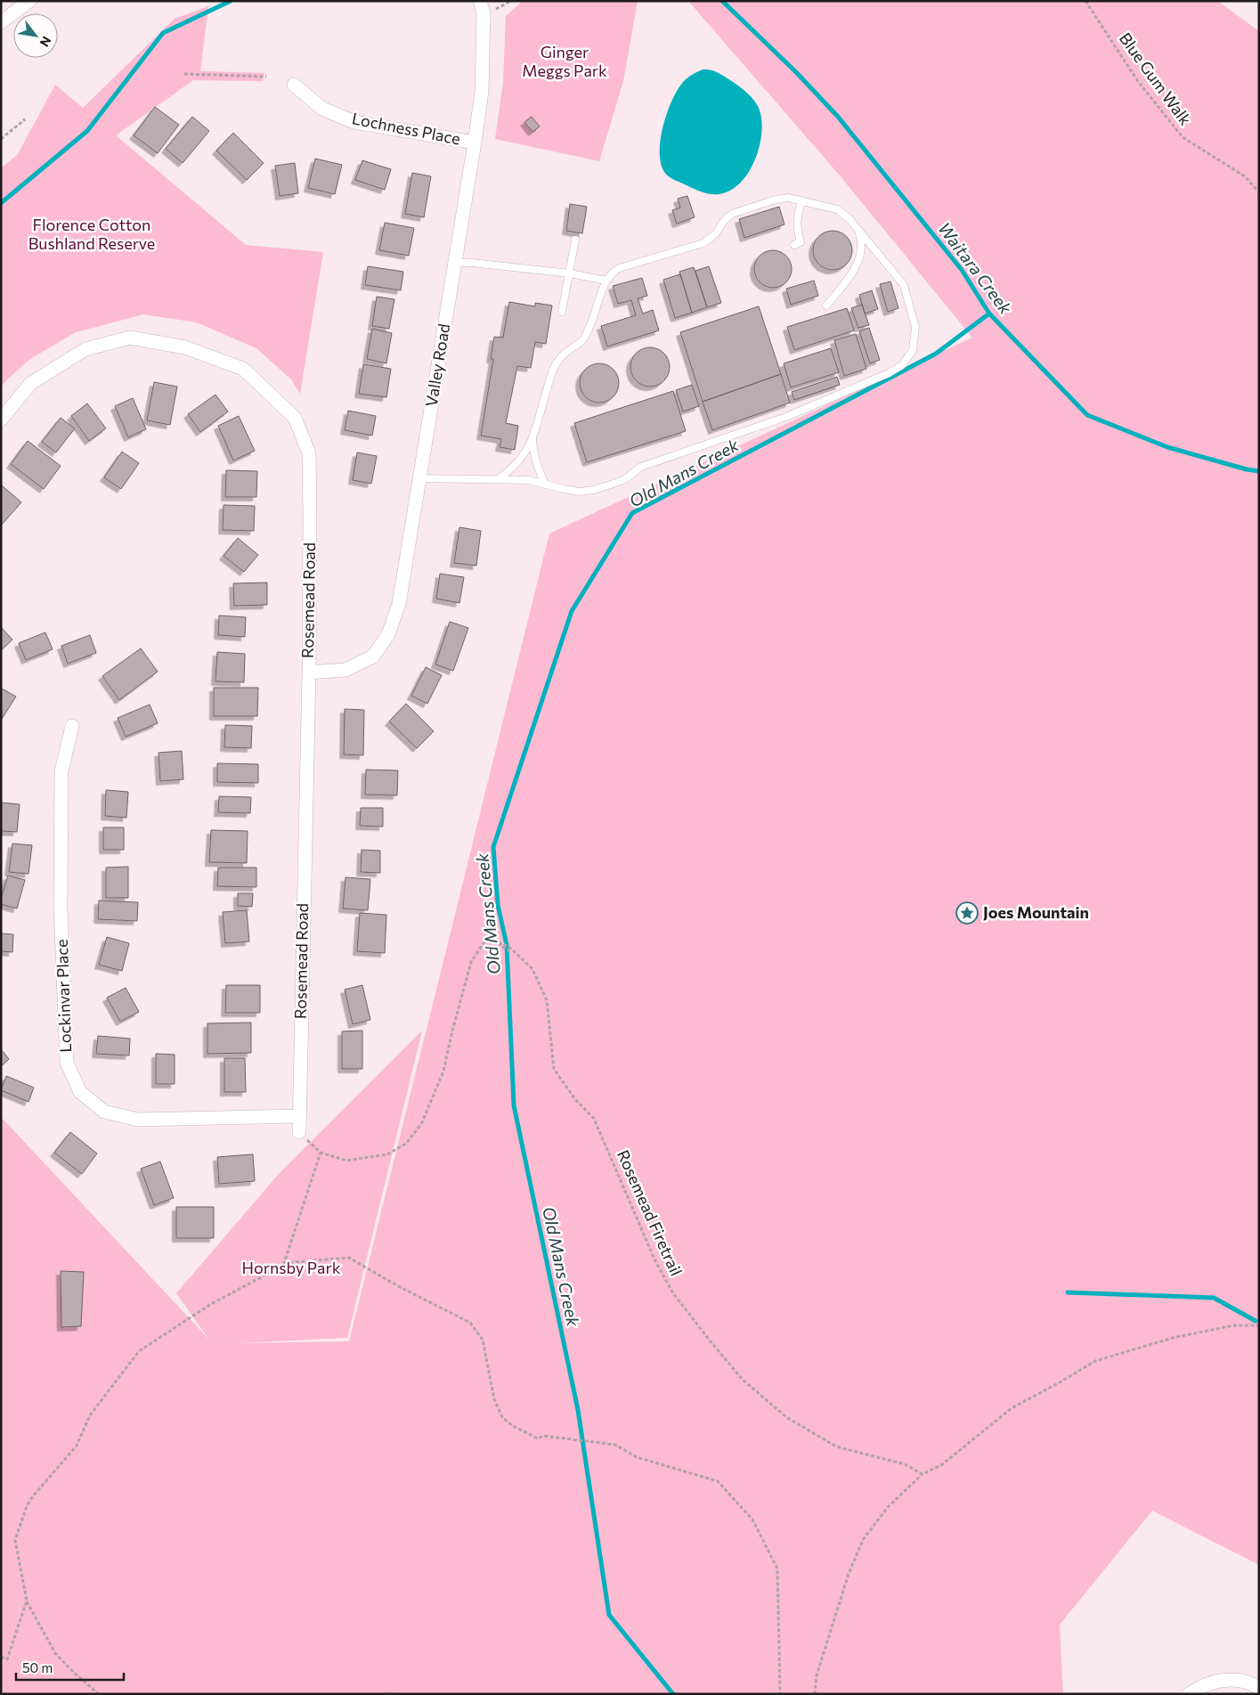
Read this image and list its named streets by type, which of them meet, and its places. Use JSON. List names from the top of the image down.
{
  "streets": {
    "street": [
      "Lochness Place",
      "Valley Road",
      "Rosemead Road",
      "Lockinvar Place"
    ],
    "path": ["Blue Gum Walk", "Rosemead Firetrail"]
  },
  "crossings": [
    ["Lochness Place", "Valley Road"],
    ["Valley Road", "Rosemead Road"],
    ["Rosemead Road", "Lockinvar Place"]
  ],
  "water": ["Waitara Creek", "Old Mans Creek"],
  "parks": ["Ginger Meggs Park", "Florence Cotton Bushland Reserve", "Hornsby Park"],
  "places": {
    "place": ["Joes Mountain"]
  },
  "scale_bar": "50 m",
  "north": "bottom right"
}
